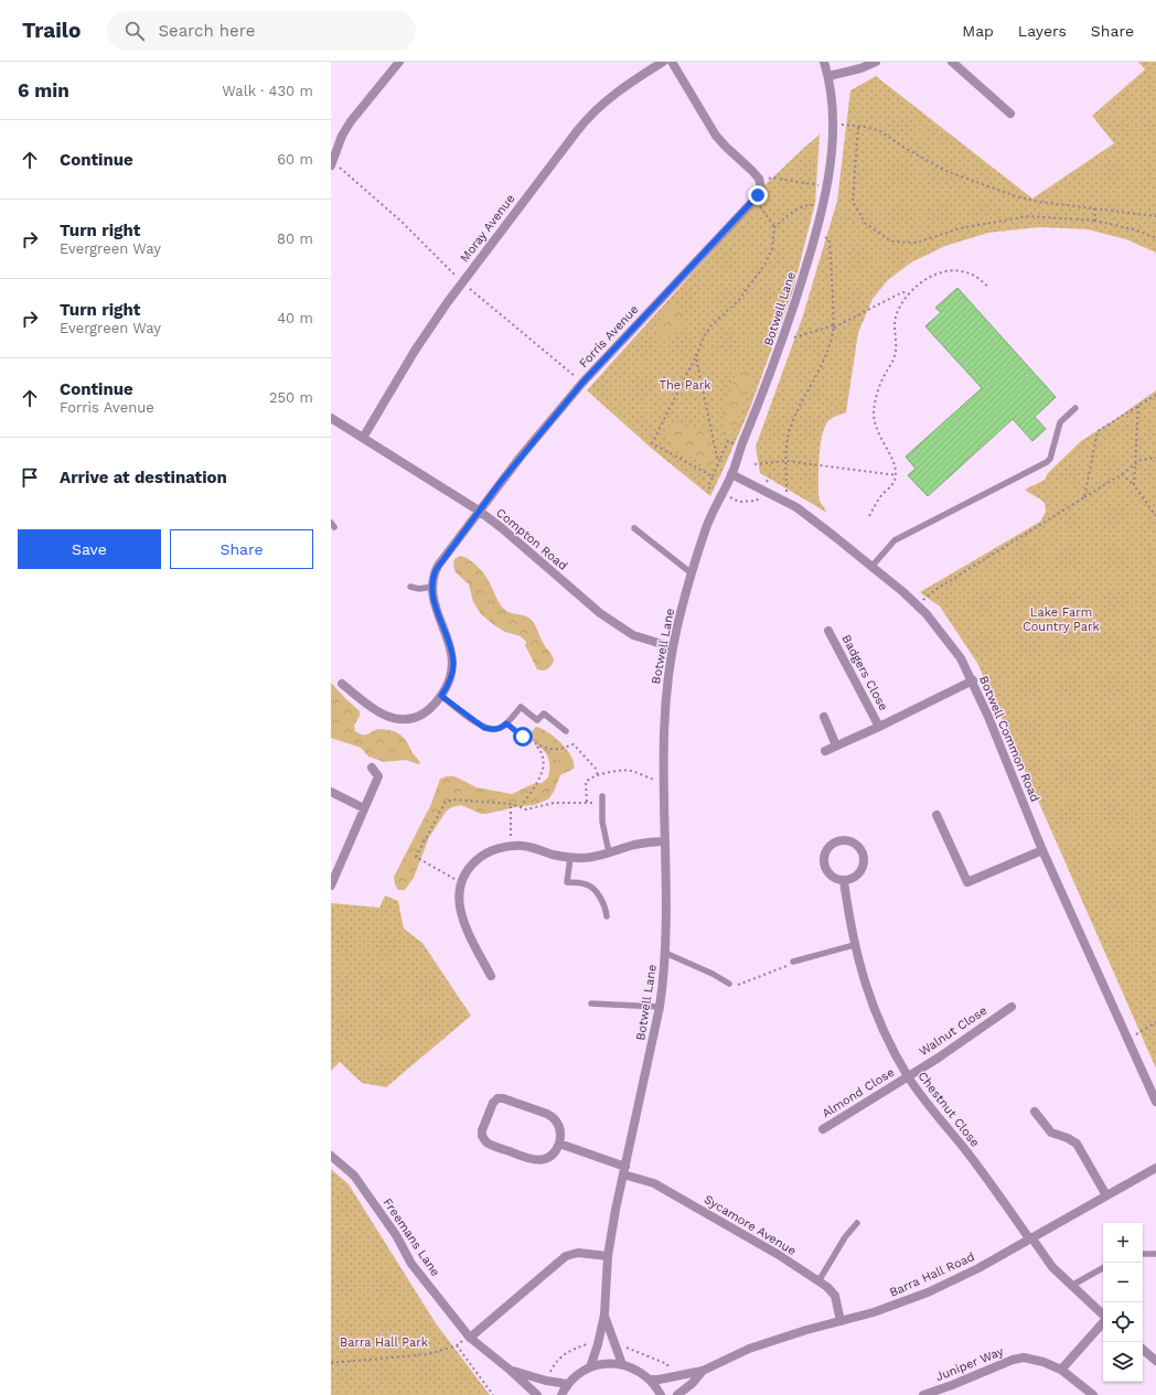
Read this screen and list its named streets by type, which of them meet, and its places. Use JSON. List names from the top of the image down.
{
  "streets": {
    "street": [
      "Moray Avenue",
      "Botwell Lane",
      "Forris Avenue",
      "Compton Road",
      "Badgers Close",
      "Botwell Common Road",
      "Walnut Close",
      "Almond Close",
      "Chestnut Close",
      "Sycamore Avenue",
      "Freemans Lane",
      "Barra Hall Road",
      "Juniper Way"
    ]
  },
  "crossings": [
    ["Moray Avenue", "Compton Road"],
    ["Botwell Lane", "Compton Road"],
    ["Botwell Lane", "Botwell Common Road"],
    ["Botwell Lane", "Sycamore Avenue"],
    ["Forris Avenue", "Compton Road"],
    ["Badgers Close", "Botwell Common Road"],
    ["Walnut Close", "Almond Close"],
    ["Walnut Close", "Chestnut Close"],
    ["Almond Close", "Chestnut Close"],
    ["Chestnut Close", "Barra Hall Road"],
    ["Sycamore Avenue", "Barra Hall Road"]
  ],
  "parks": ["The Park", "Lake Farm Country Park", "Barra Hall Park"],
  "page": {
    "header": "Trailo",
    "search": "Search here",
    "nav": ["Map", "Layers", "Share"],
    "heading": ["6 min", "Walk · 430 m"],
    "list": [
      ["Continue", "60 m"],
      ["Turn right", "Evergreen Way", "80 m"],
      ["Turn right", "Evergreen Way", "40 m"],
      ["Continue", "Forris Avenue", "250 m"],
      "Arrive at destination"
    ],
    "buttons": ["Save", "Share"],
    "map_buttons": ["+", "−"]
  }
}
